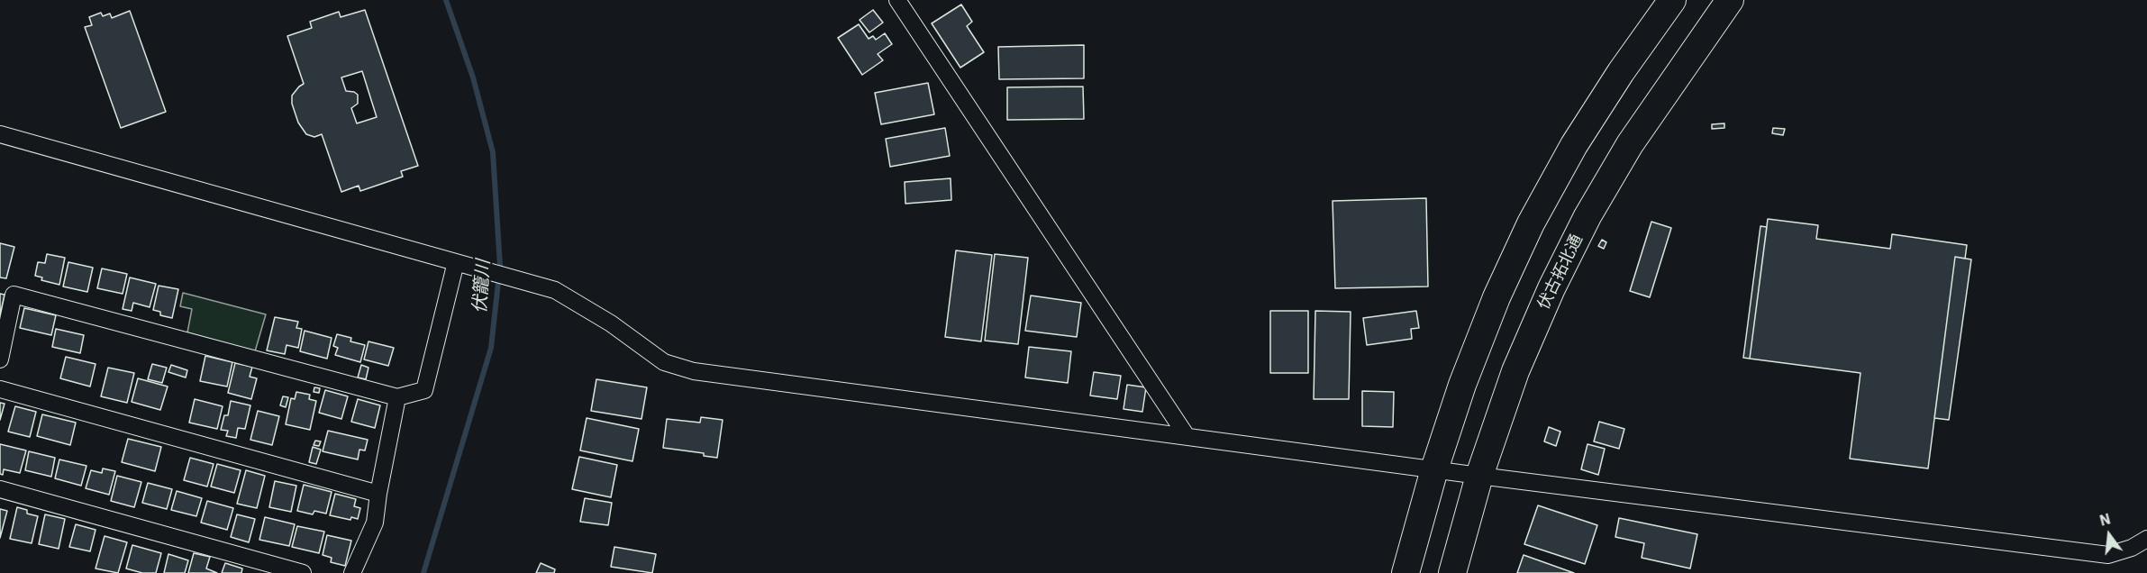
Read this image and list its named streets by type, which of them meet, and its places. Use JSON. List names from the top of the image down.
{
  "streets": {
    "main road": ["伏古拓北通"]
  },
  "water": ["伏籠川"],
  "north": "top"
}
